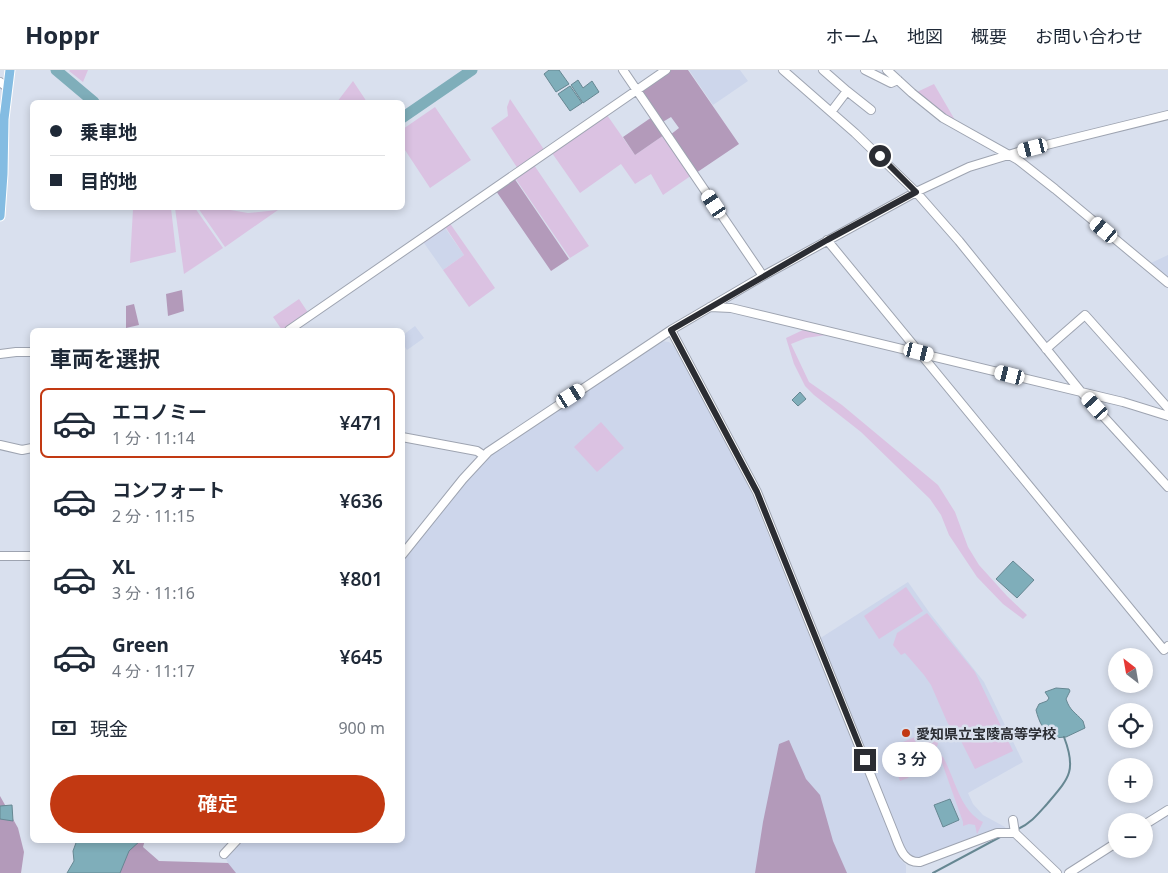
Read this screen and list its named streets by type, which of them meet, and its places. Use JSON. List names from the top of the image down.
{
  "places": ["愛知県立宝陵高等学校"],
  "north": "top left",
  "page": {
    "header": "Hoppr",
    "nav": [
      "ホーム",
      "地図",
      "概要",
      "お問い合わせ"
    ],
    "banner": ["乗車地", "目的地"],
    "heading": "車両を選択",
    "list": [
      {
        "name": "エコノミー",
        "note": "1 分 · 11:14",
        "value": "¥471"
      },
      {
        "name": "コンフォート",
        "note": "2 分 · 11:15",
        "value": "¥636"
      },
      {
        "name": "XL",
        "note": "3 分 · 11:16",
        "value": "¥801"
      },
      {
        "name": "Green",
        "note": "4 分 · 11:17",
        "value": "¥645"
      }
    ],
    "map_buttons": ["+", "−"],
    "pay": ["現金", "900 m"],
    "bubble": "3 分",
    "buttons": "確定"
  }
}
